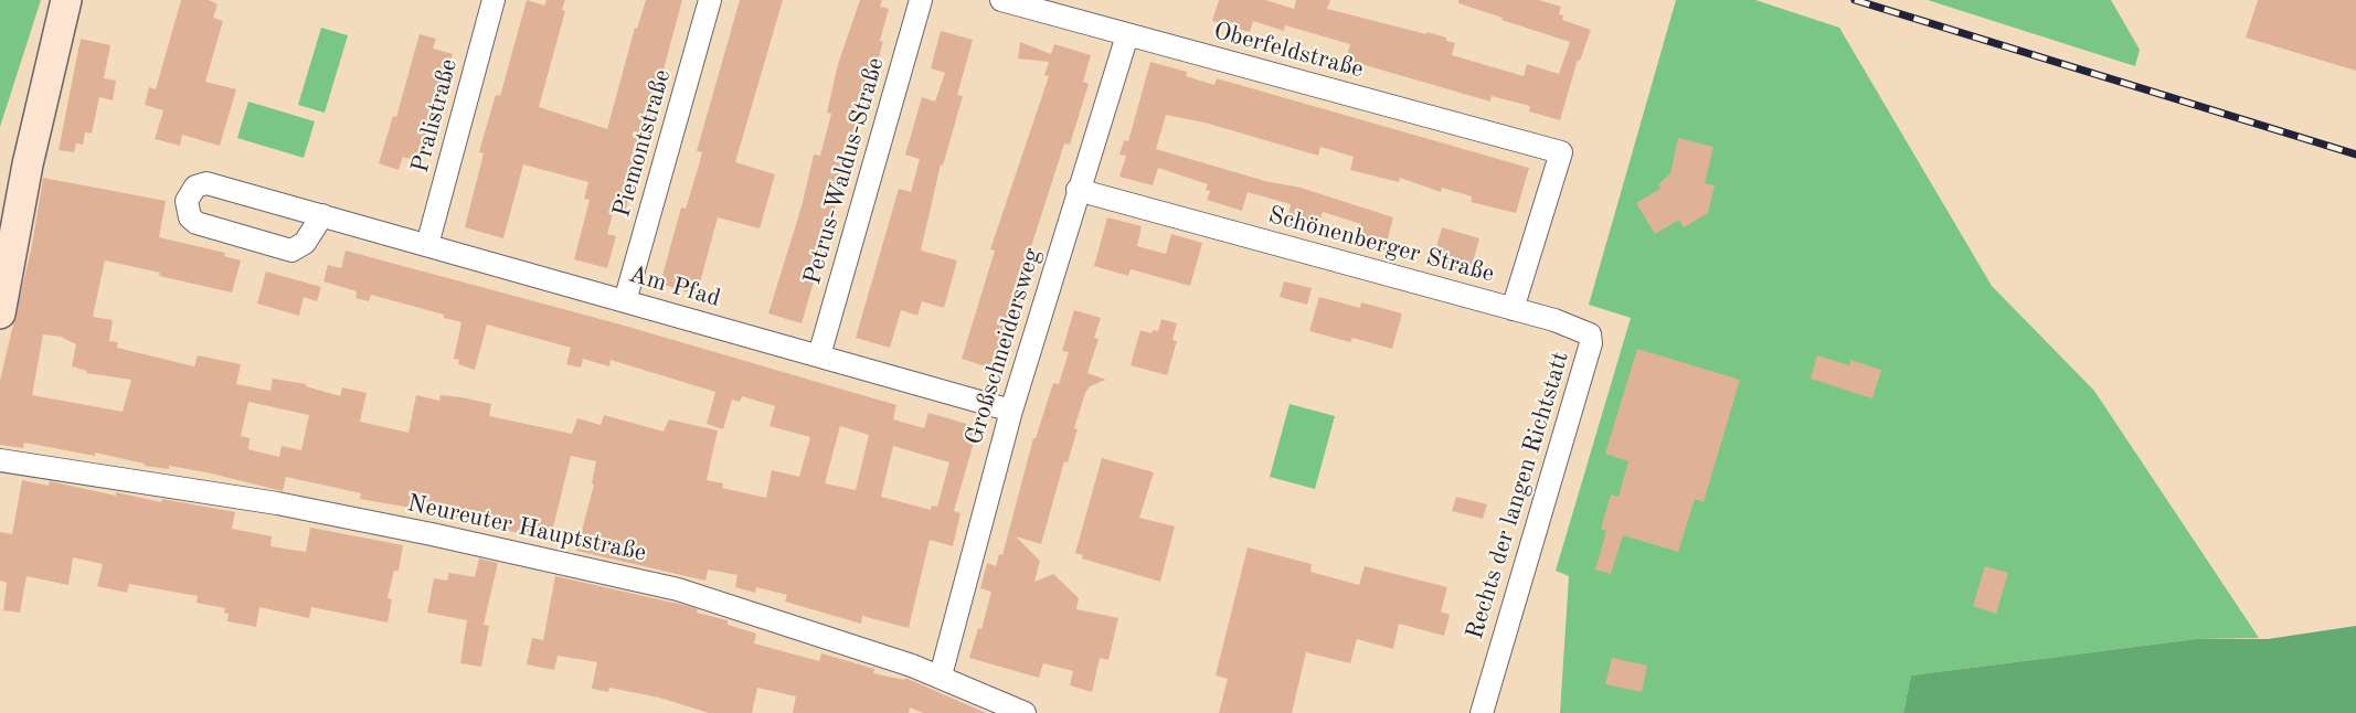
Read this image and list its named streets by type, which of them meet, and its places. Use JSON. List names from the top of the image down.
{
  "streets": {
    "street": [
      "Oberfeldstraße",
      "Pralistraße",
      "Piemontstraße",
      "Petrus-Waldus-Straße",
      "Schönenberger Straße",
      "Am Pfad",
      "Großschneidersweg",
      "Rechts der langen Richtstatt",
      "Neureuter Hauptstraße"
    ]
  },
  "crossings": [
    ["Oberfeldstraße", "Schönenberger Straße"],
    ["Oberfeldstraße", "Großschneidersweg"],
    ["Pralistraße", "Am Pfad"],
    ["Piemontstraße", "Am Pfad"],
    ["Petrus-Waldus-Straße", "Am Pfad"],
    ["Schönenberger Straße", "Großschneidersweg"],
    ["Schönenberger Straße", "Rechts der langen Richtstatt"],
    ["Am Pfad", "Großschneidersweg"],
    ["Großschneidersweg", "Neureuter Hauptstraße"]
  ]
}
